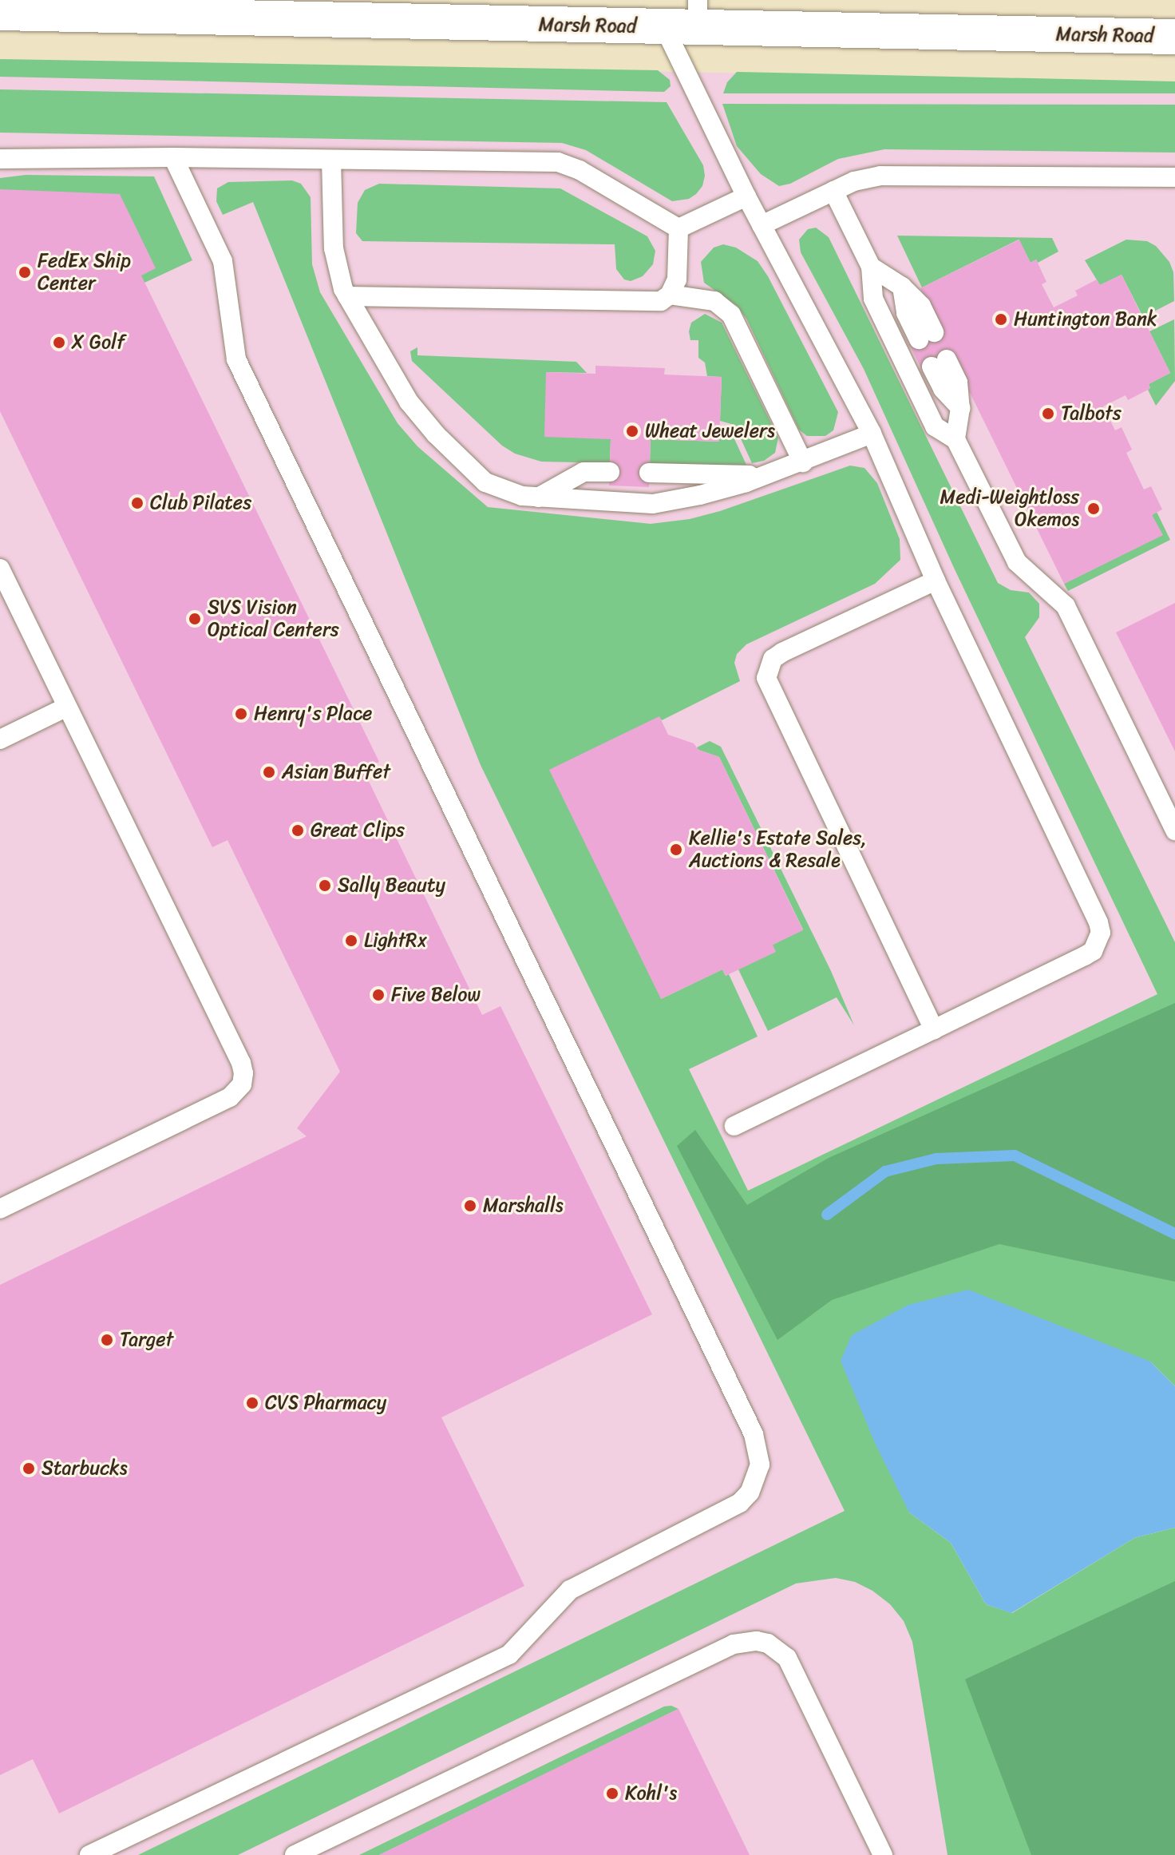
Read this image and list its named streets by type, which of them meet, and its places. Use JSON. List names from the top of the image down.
{
  "streets": {
    "main road": ["Marsh Road"]
  },
  "places": [
    "FedEx Ship Center",
    "Huntington Bank",
    "X Golf",
    "Talbots",
    "Wheat Jewelers",
    "Club Pilates",
    "Medi-Weightloss Okemos",
    "SVS Vision Optical Centers",
    "Henry's Place",
    "Asian Buffet",
    "Great Clips",
    "Kellie's Estate Sales, Auctions & Resale",
    "Sally Beauty",
    "LightRx",
    "Five Below",
    "Marshalls",
    "Target",
    "CVS Pharmacy",
    "Starbucks",
    "Kohl's"
  ]
}
